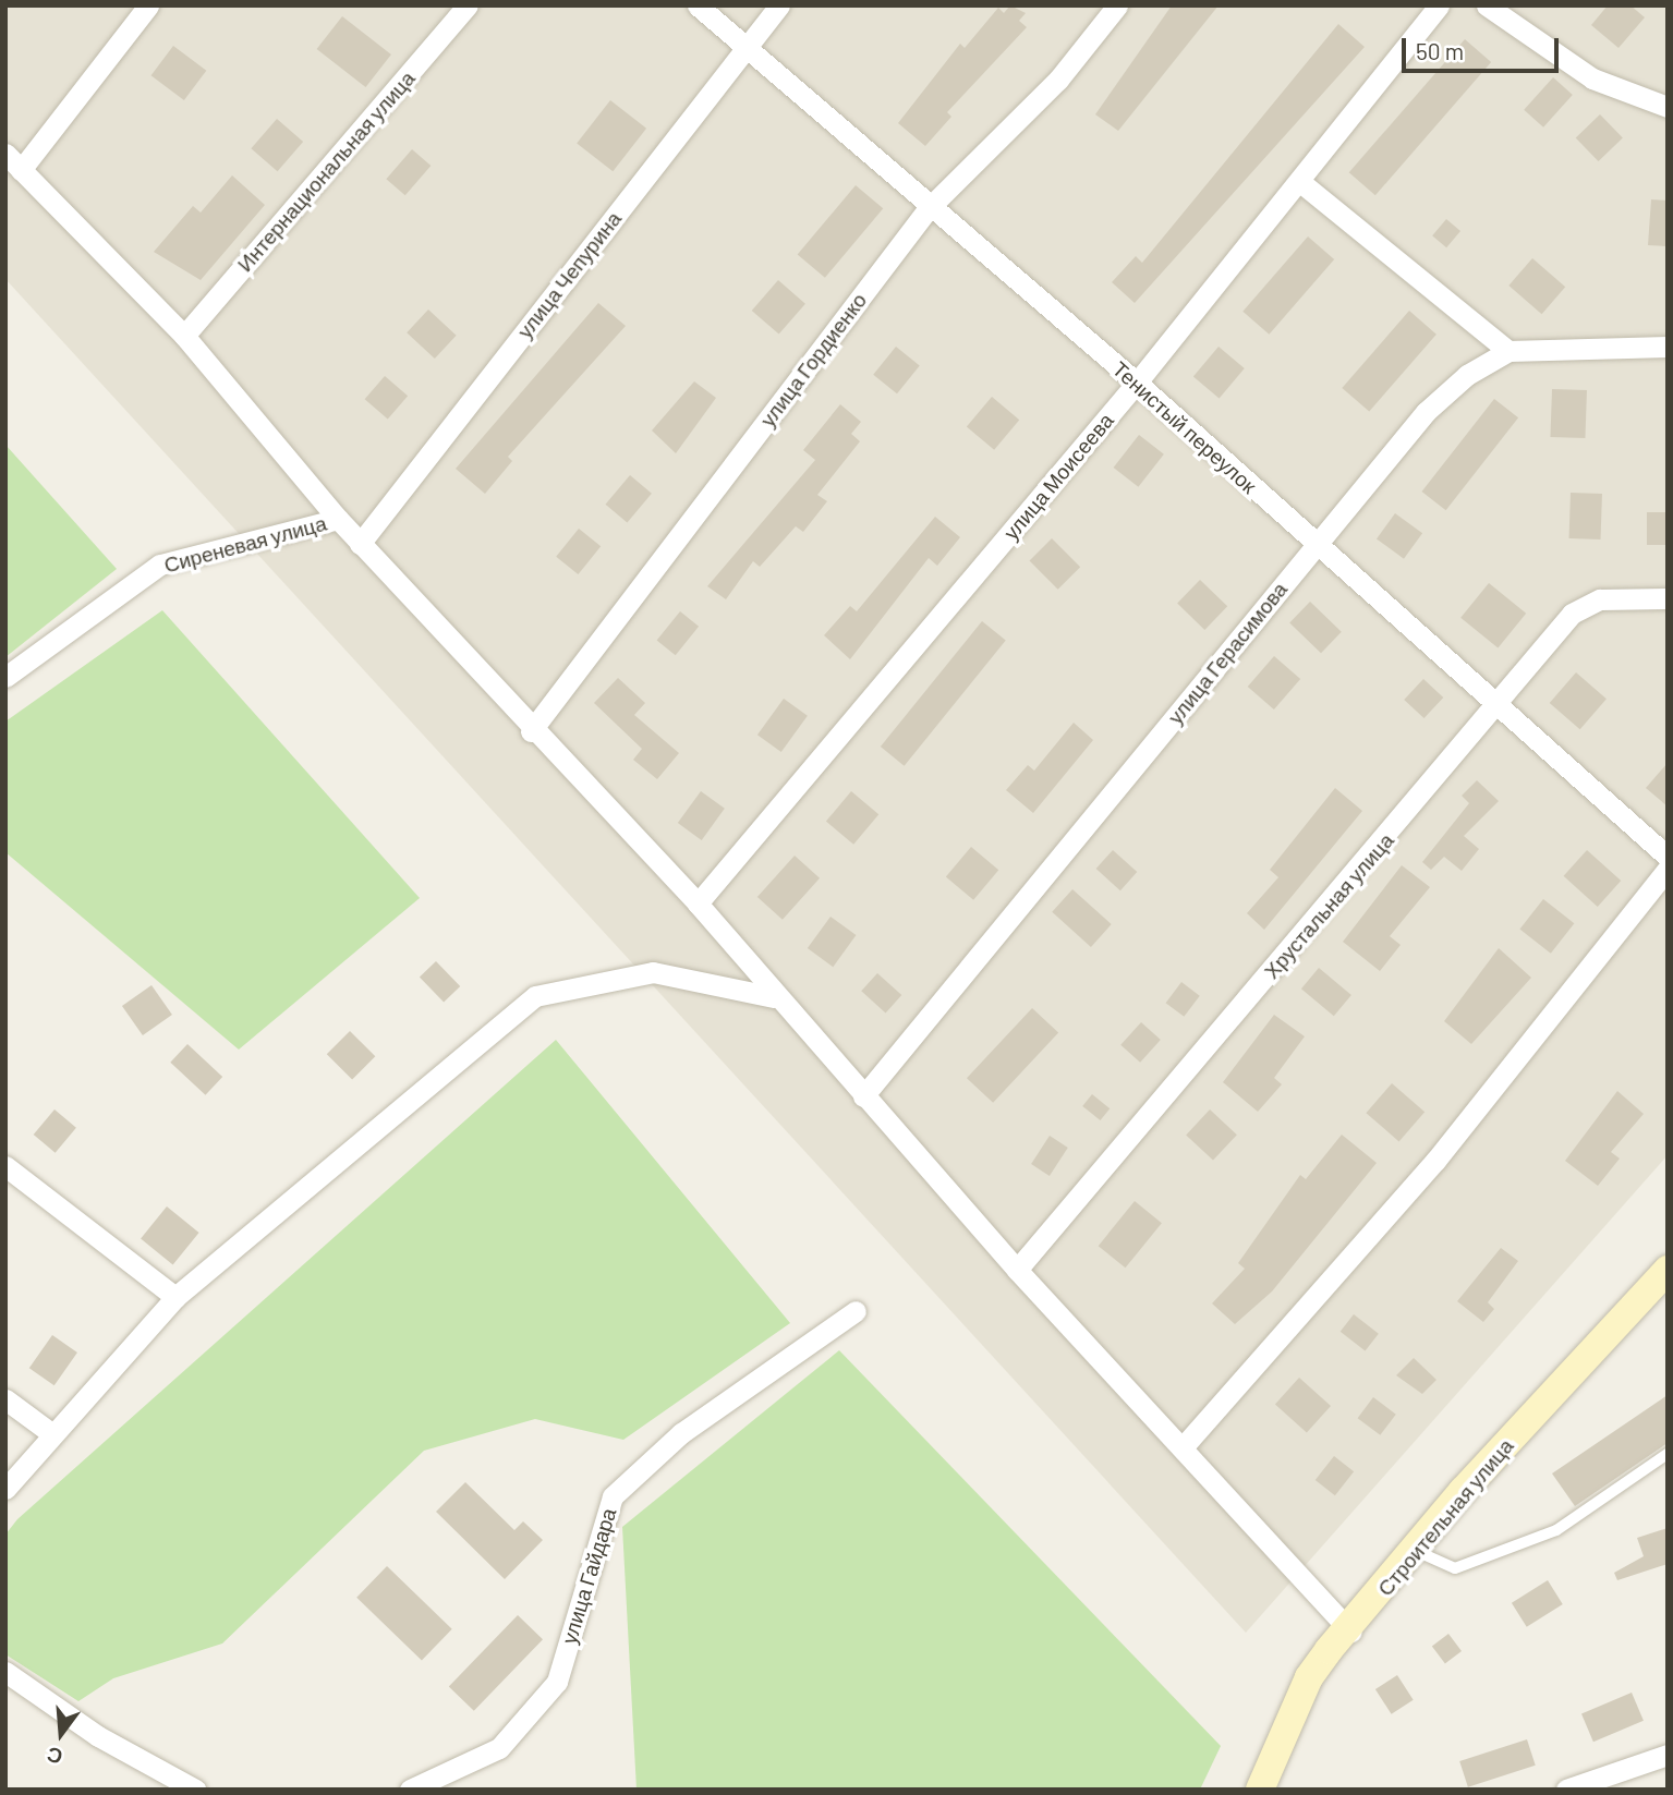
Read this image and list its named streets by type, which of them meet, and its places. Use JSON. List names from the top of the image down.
{
  "streets": {
    "main road": ["Строительная улица"],
    "street": [
      "Интернациональная улица",
      "улица Чепурина",
      "улица Гордиенко",
      "Тенистый переулок",
      "улица Моисеева",
      "Сиреневая улица",
      "улица Герасимова",
      "Хрустальная улица",
      "улица Гайдара"
    ]
  },
  "crossings": [
    ["улица Чепурина", "Тенистый переулок"],
    ["улица Гордиенко", "Тенистый переулок"],
    ["Тенистый переулок", "улица Моисеева"],
    ["Тенистый переулок", "улица Герасимова"],
    ["Тенистый переулок", "Хрустальная улица"]
  ],
  "scale_bar": "50 m",
  "north": "bottom"
}
